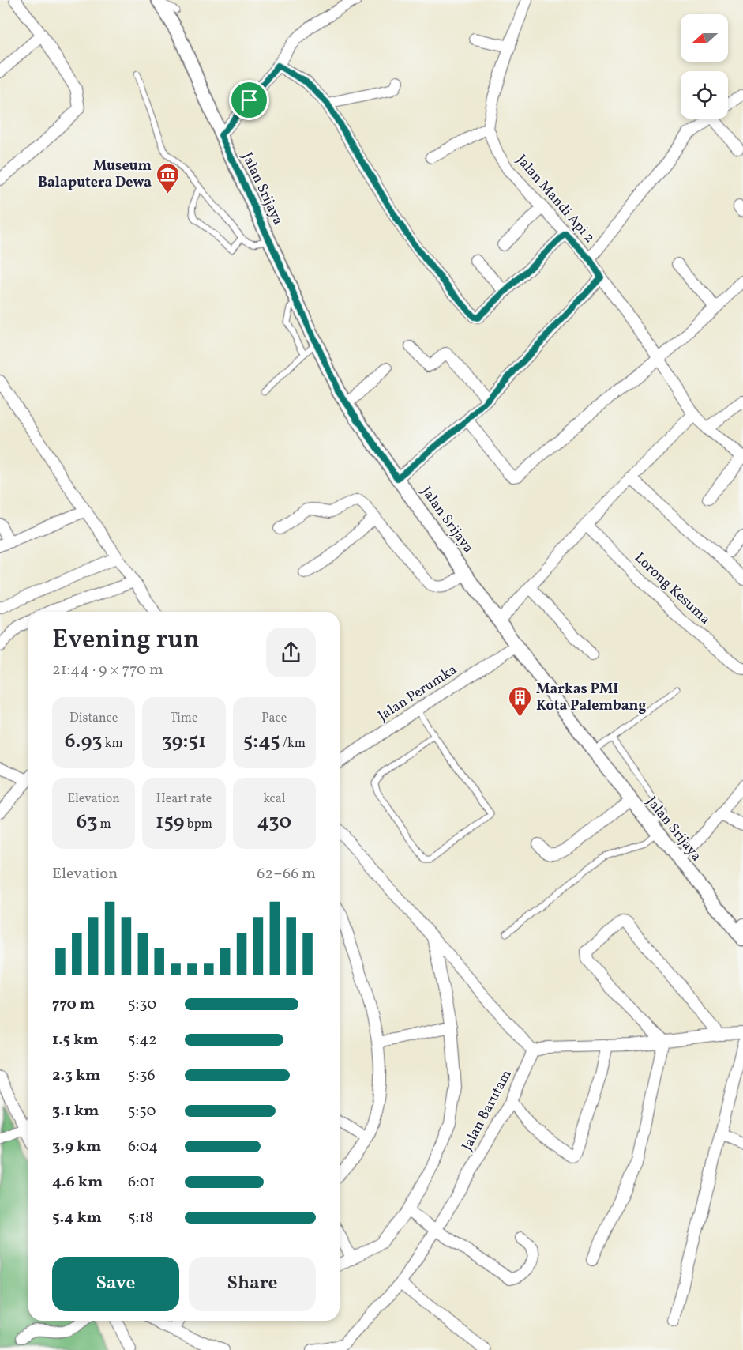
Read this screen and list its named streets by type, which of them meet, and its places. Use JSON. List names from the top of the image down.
{
  "streets": {
    "street": [
      "Jalan Srijaya",
      "Jalan Mandi Api 2",
      "Lorong Kesuma",
      "Jalan Perumka",
      "Jalan Barutam"
    ]
  },
  "crossings": [
    ["Jalan Srijaya", "Jalan Perumka"]
  ],
  "places": {
    "museum": ["Museum Balaputera Dewa"],
    "building": ["Markas PMI Kota Palembang"]
  },
  "north": "left",
  "page": {
    "heading": ["Evening run", "21:44 · 9 × 770 m"],
    "stats": [
      ["Distance", "6.93 km"],
      ["Time", "39:51"],
      ["Pace", "5:45 /km"],
      ["Elevation", "63 m"],
      ["Heart rate", "159 bpm"],
      ["kcal", "430"]
    ],
    "chart": ["Elevation", "62–66 m"],
    "list": [
      {
        "name": "770 m",
        "note": "5:30"
      },
      {
        "name": "1.5 km",
        "note": "5:42"
      },
      {
        "name": "2.3 km",
        "note": "5:36"
      },
      {
        "name": "3.1 km",
        "note": "5:50"
      },
      {
        "name": "3.9 km",
        "note": "6:04"
      },
      {
        "name": "4.6 km",
        "note": "6:01"
      },
      {
        "name": "5.4 km",
        "note": "5:18"
      }
    ],
    "buttons": ["Save", "Share"]
  }
}
